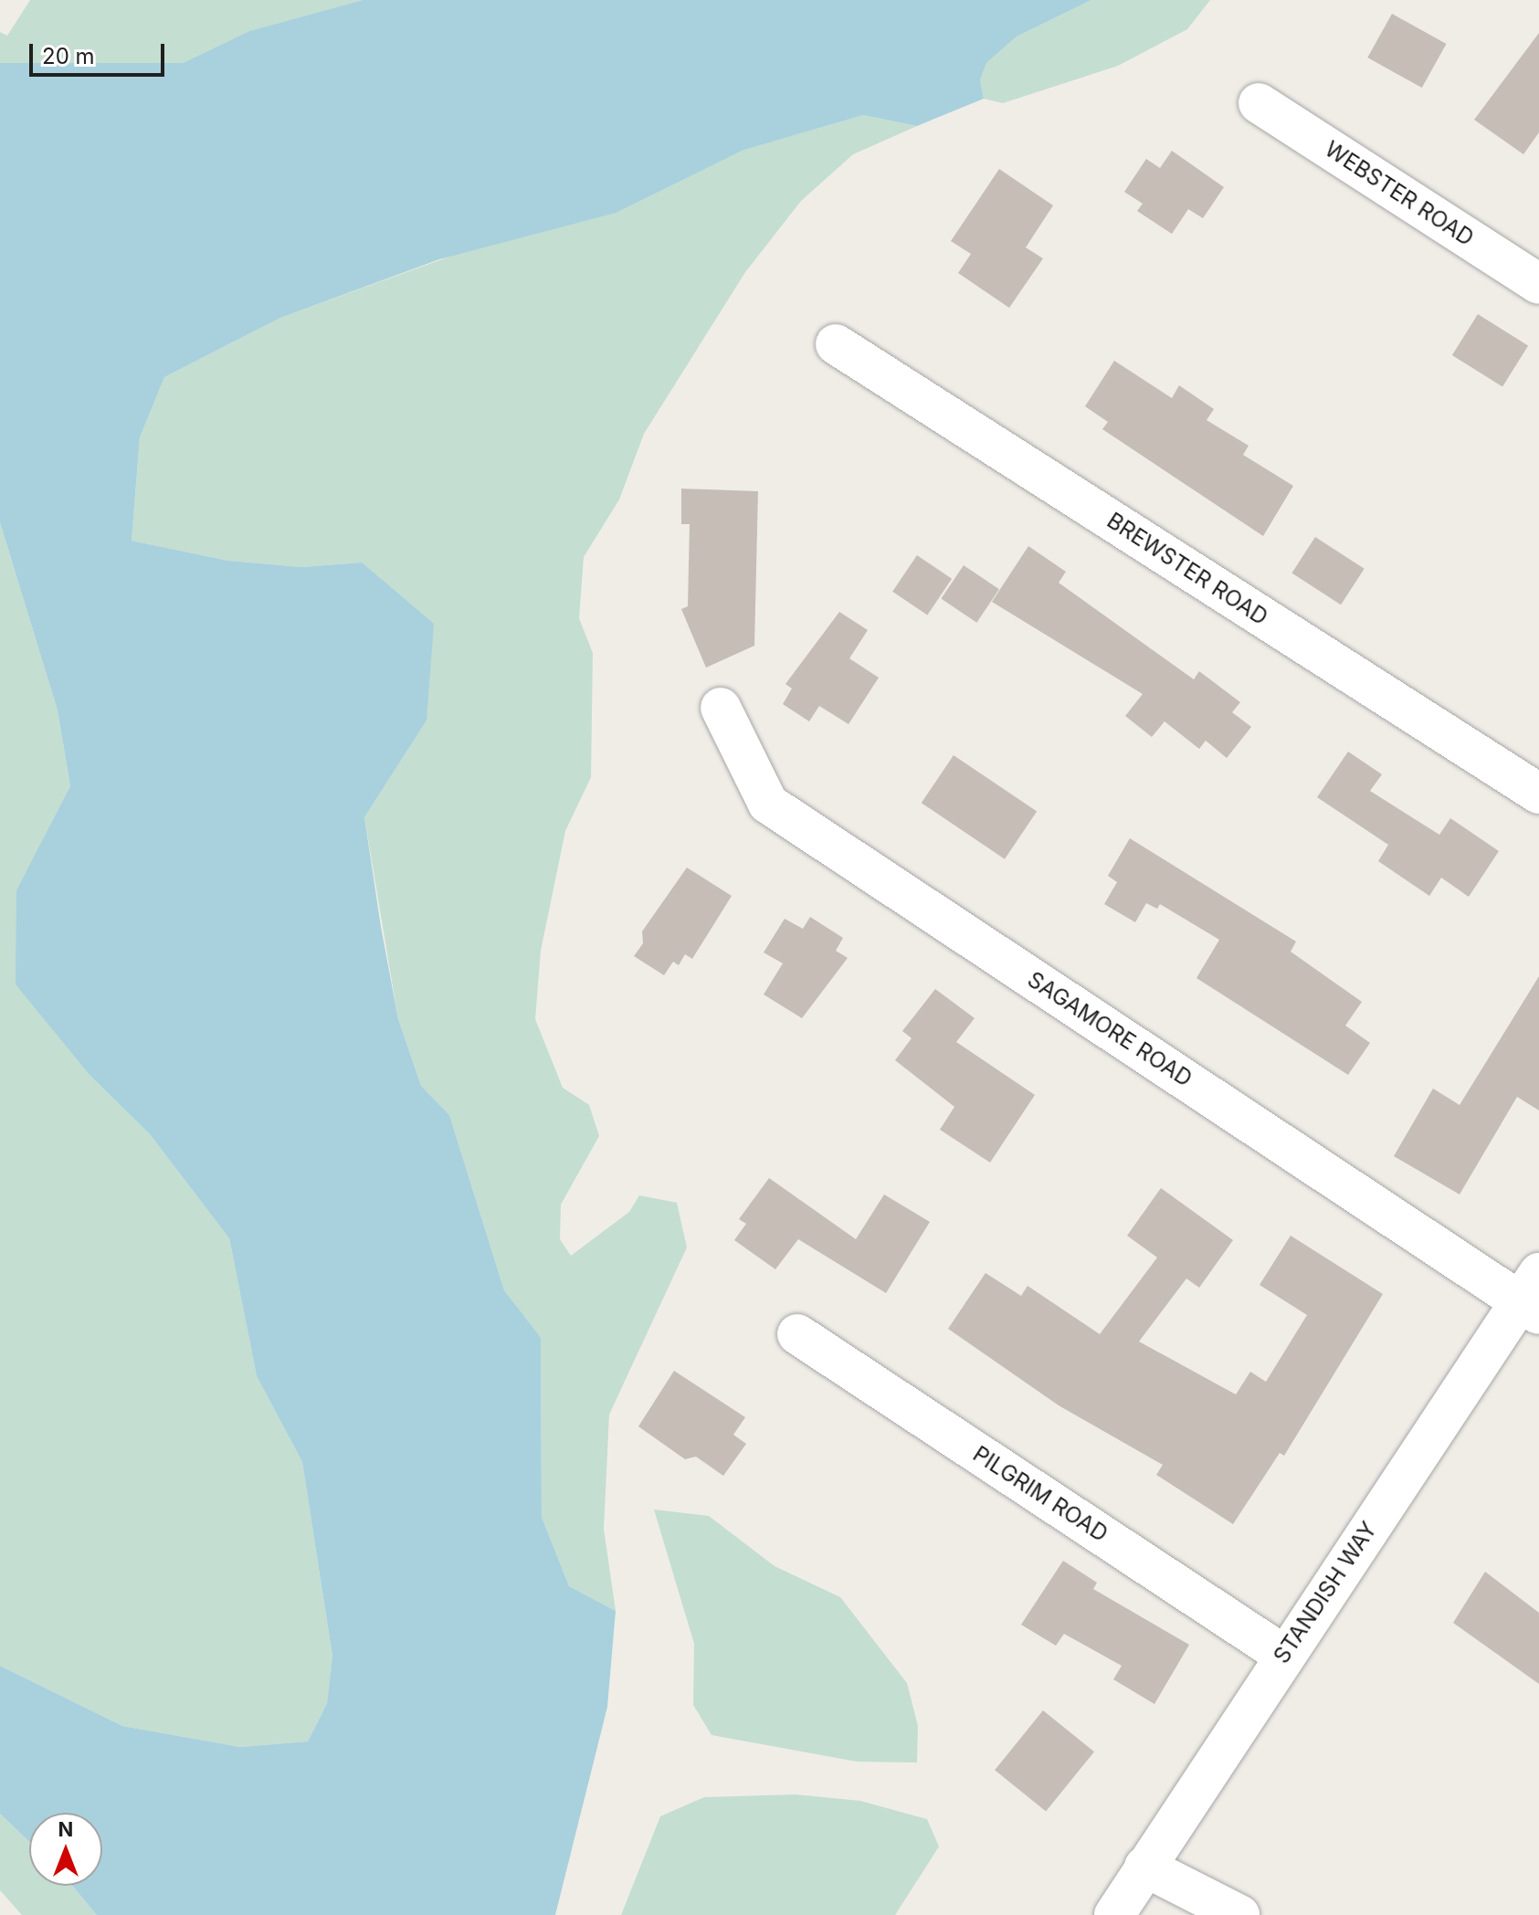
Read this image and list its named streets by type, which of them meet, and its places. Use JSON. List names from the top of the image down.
{
  "streets": {
    "street": [
      "WEBSTER ROAD",
      "BREWSTER ROAD",
      "SAGAMORE ROAD",
      "PILGRIM ROAD",
      "STANDISH WAY"
    ]
  },
  "crossings": [
    ["SAGAMORE ROAD", "STANDISH WAY"],
    ["PILGRIM ROAD", "STANDISH WAY"]
  ],
  "scale_bar": "20 m",
  "north": "top"
}
